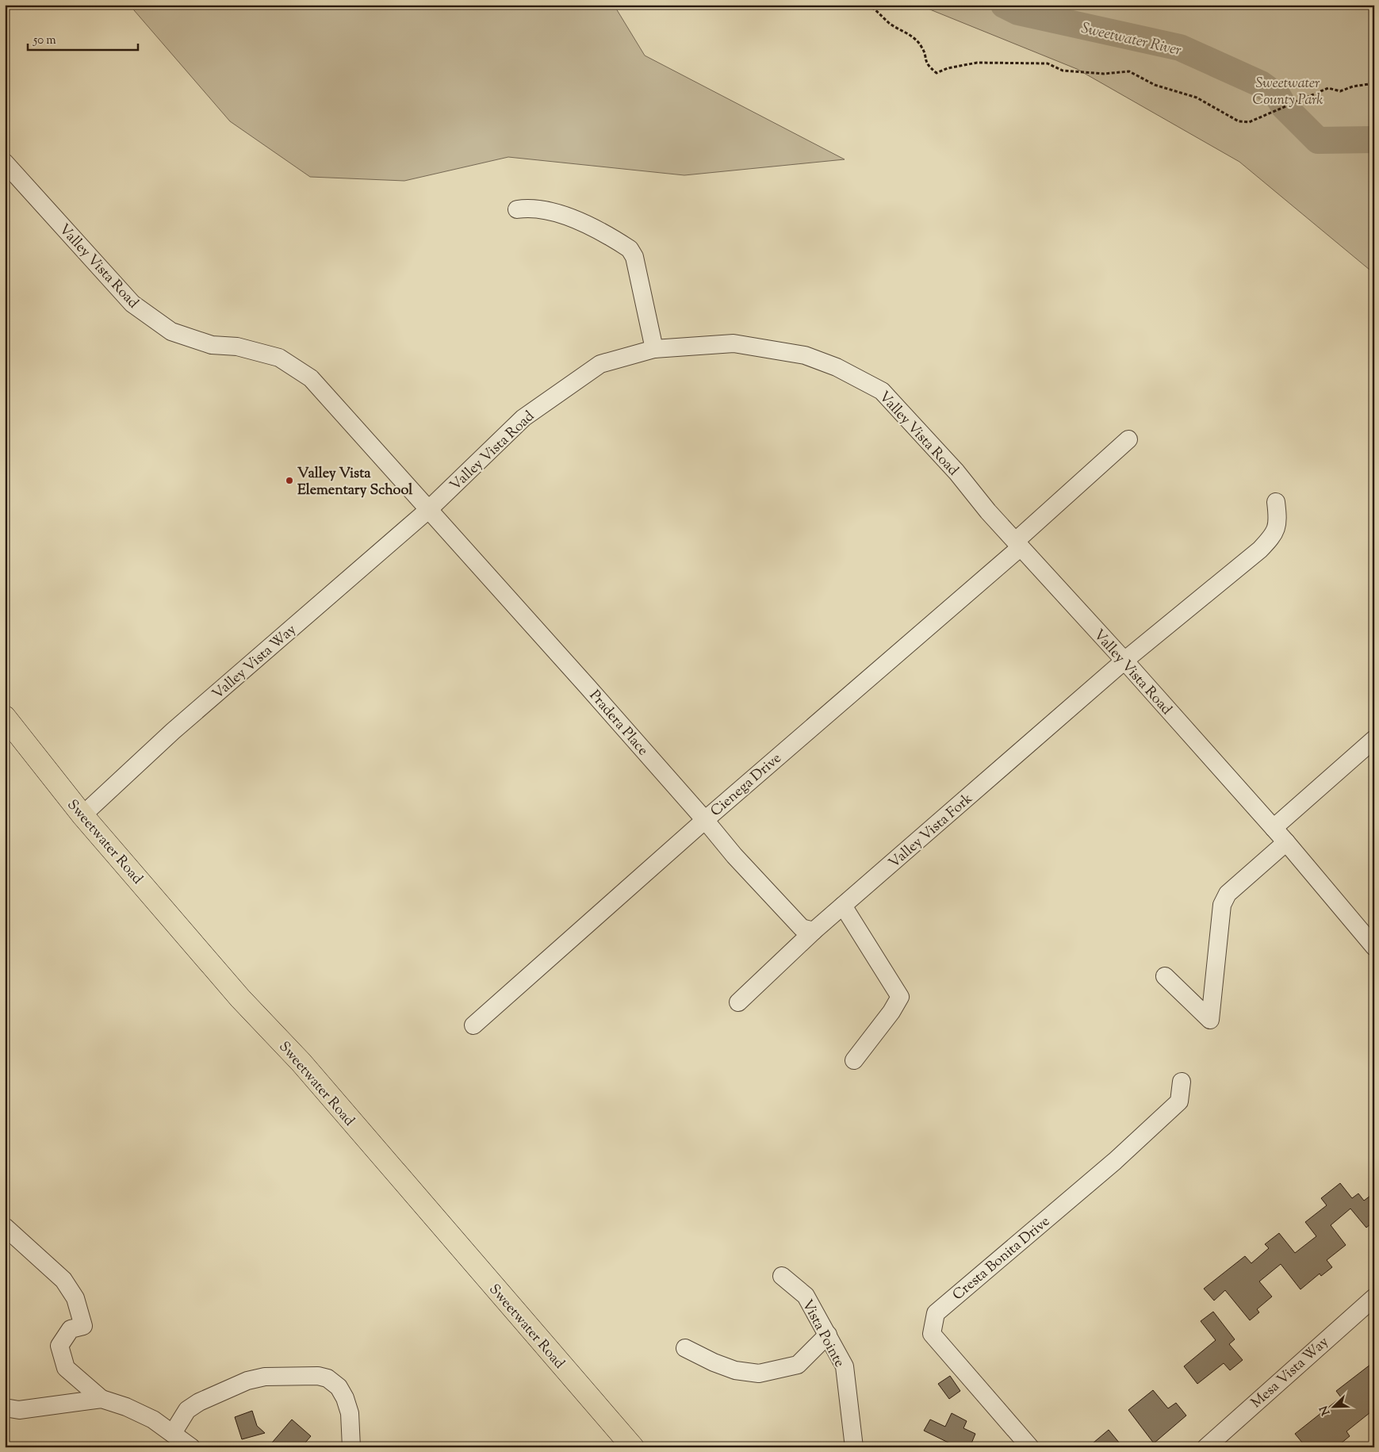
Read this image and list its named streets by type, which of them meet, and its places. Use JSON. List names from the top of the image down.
{
  "streets": {
    "main road": ["Sweetwater Road"],
    "street": [
      "Valley Vista Road",
      "Valley Vista Way",
      "Pradera Place",
      "Cienega Drive",
      "Valley Vista Fork",
      "Cresta Bonita Drive",
      "Vista Pointe",
      "Mesa Vista Way"
    ]
  },
  "crossings": [
    ["Valley Vista Road", "Valley Vista Way"],
    ["Valley Vista Road", "Pradera Place"],
    ["Valley Vista Road", "Cienega Drive"],
    ["Valley Vista Road", "Valley Vista Fork"],
    ["Valley Vista Way", "Pradera Place"],
    ["Valley Vista Way", "Sweetwater Road"],
    ["Pradera Place", "Cienega Drive"],
    ["Pradera Place", "Valley Vista Fork"]
  ],
  "water": ["Sweetwater River"],
  "parks": ["Sweetwater County Park"],
  "places": ["Valley Vista Elementary School"],
  "scale_bar": "50 m",
  "north": "bottom left"
}
